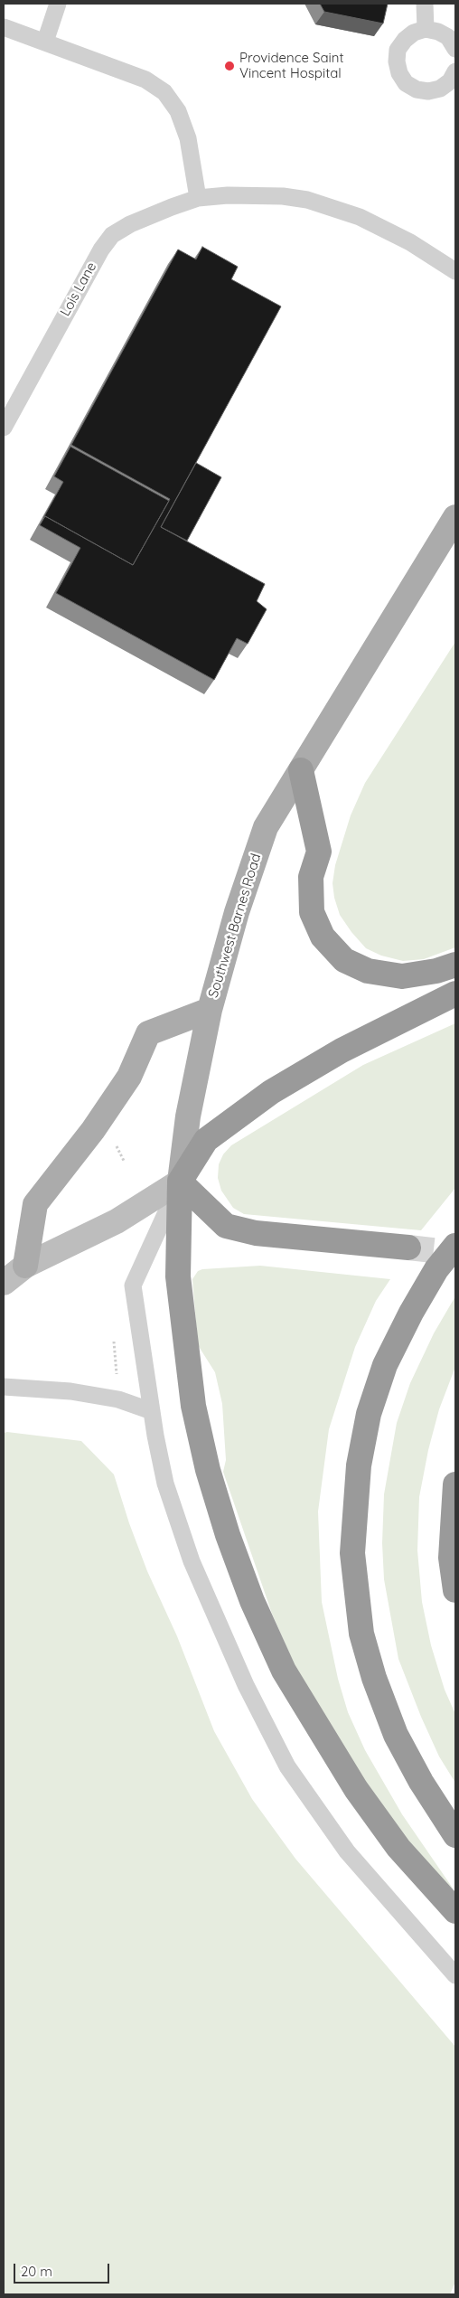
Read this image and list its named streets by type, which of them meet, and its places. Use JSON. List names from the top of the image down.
{
  "streets": {
    "main road": ["Southwest Barnes Road"],
    "lane": ["Lois Lane"]
  },
  "places": ["Providence Saint Vincent Hospital"],
  "scale_bar": "20 m"
}
